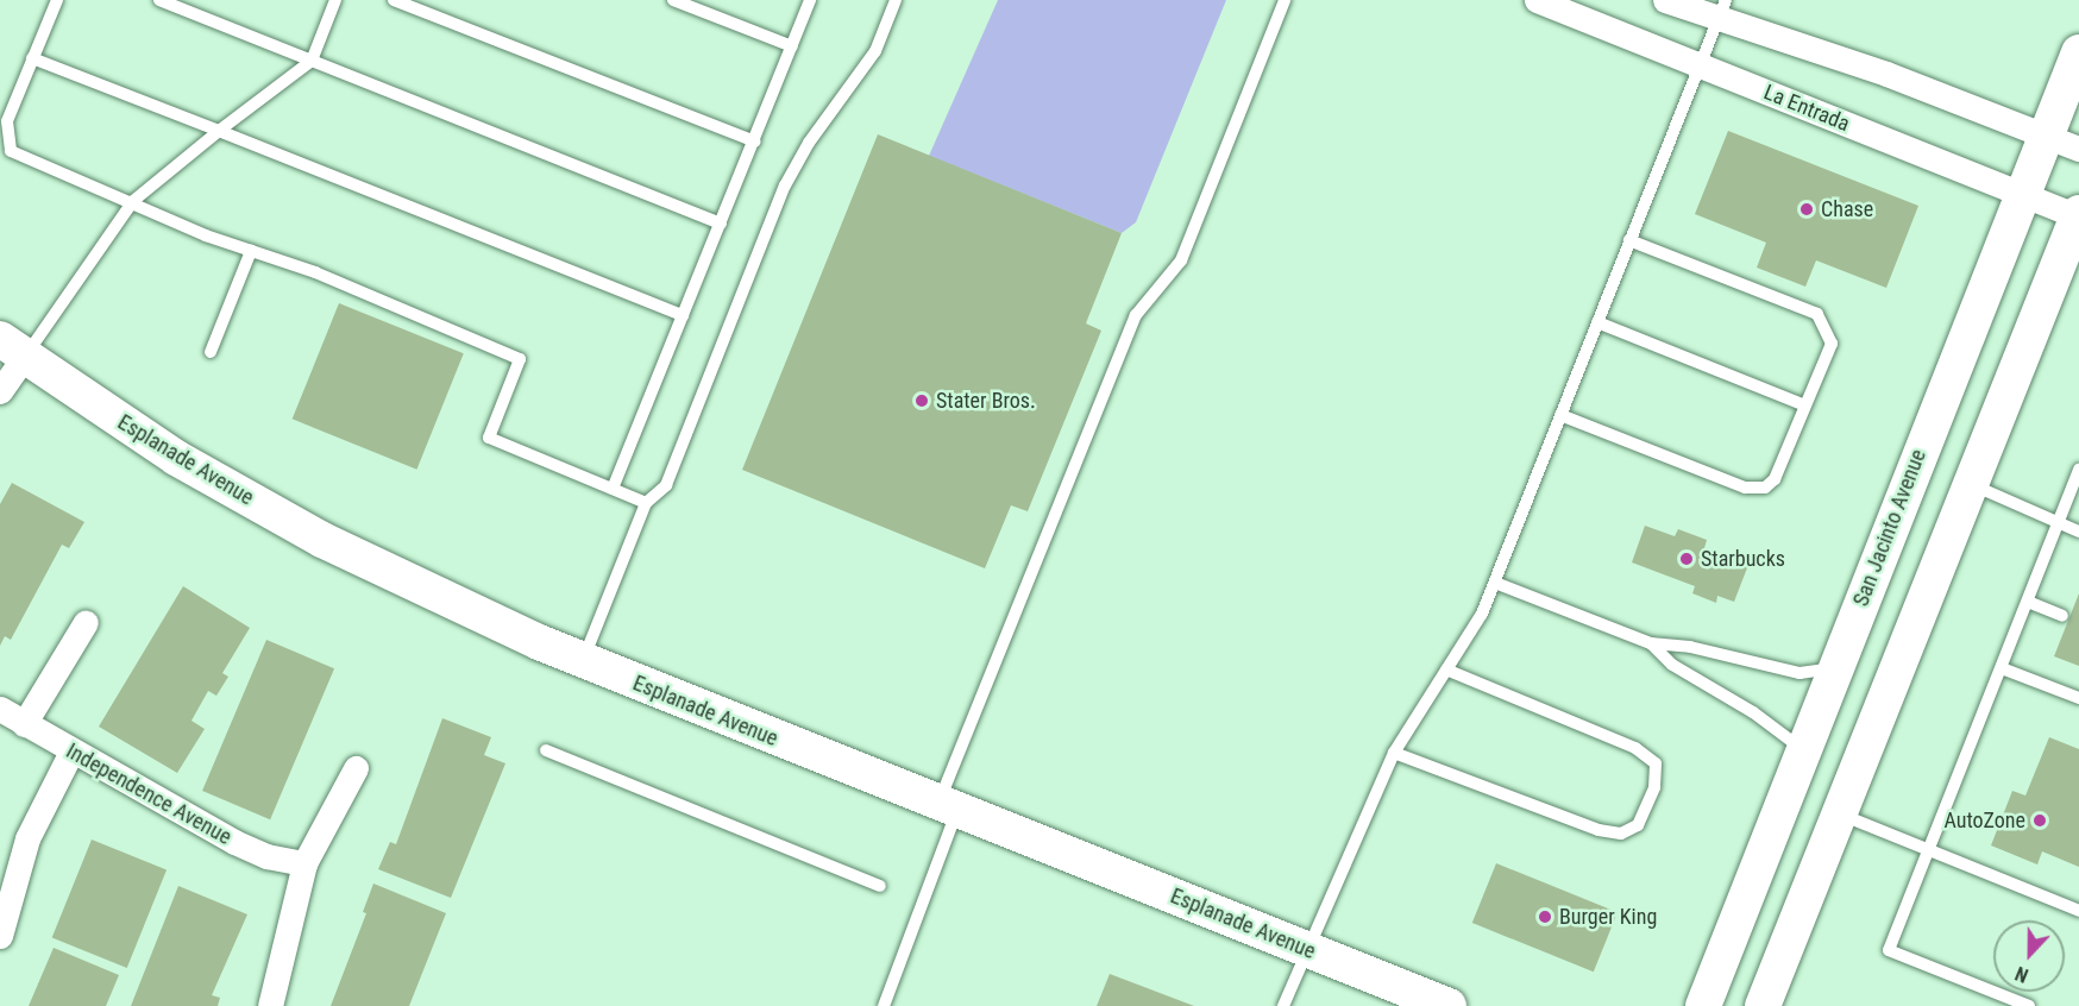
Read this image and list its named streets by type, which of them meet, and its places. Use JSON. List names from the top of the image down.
{
  "streets": {
    "main road": ["Esplanade Avenue", "San Jacinto Avenue"],
    "street": ["La Entrada", "Independence Avenue"]
  },
  "crossings": [
    ["La Entrada", "San Jacinto Avenue"]
  ],
  "places": [
    "Chase",
    "Stater Bros.",
    "Starbucks",
    "AutoZone",
    "Burger King"
  ],
  "north": "bottom"
}
